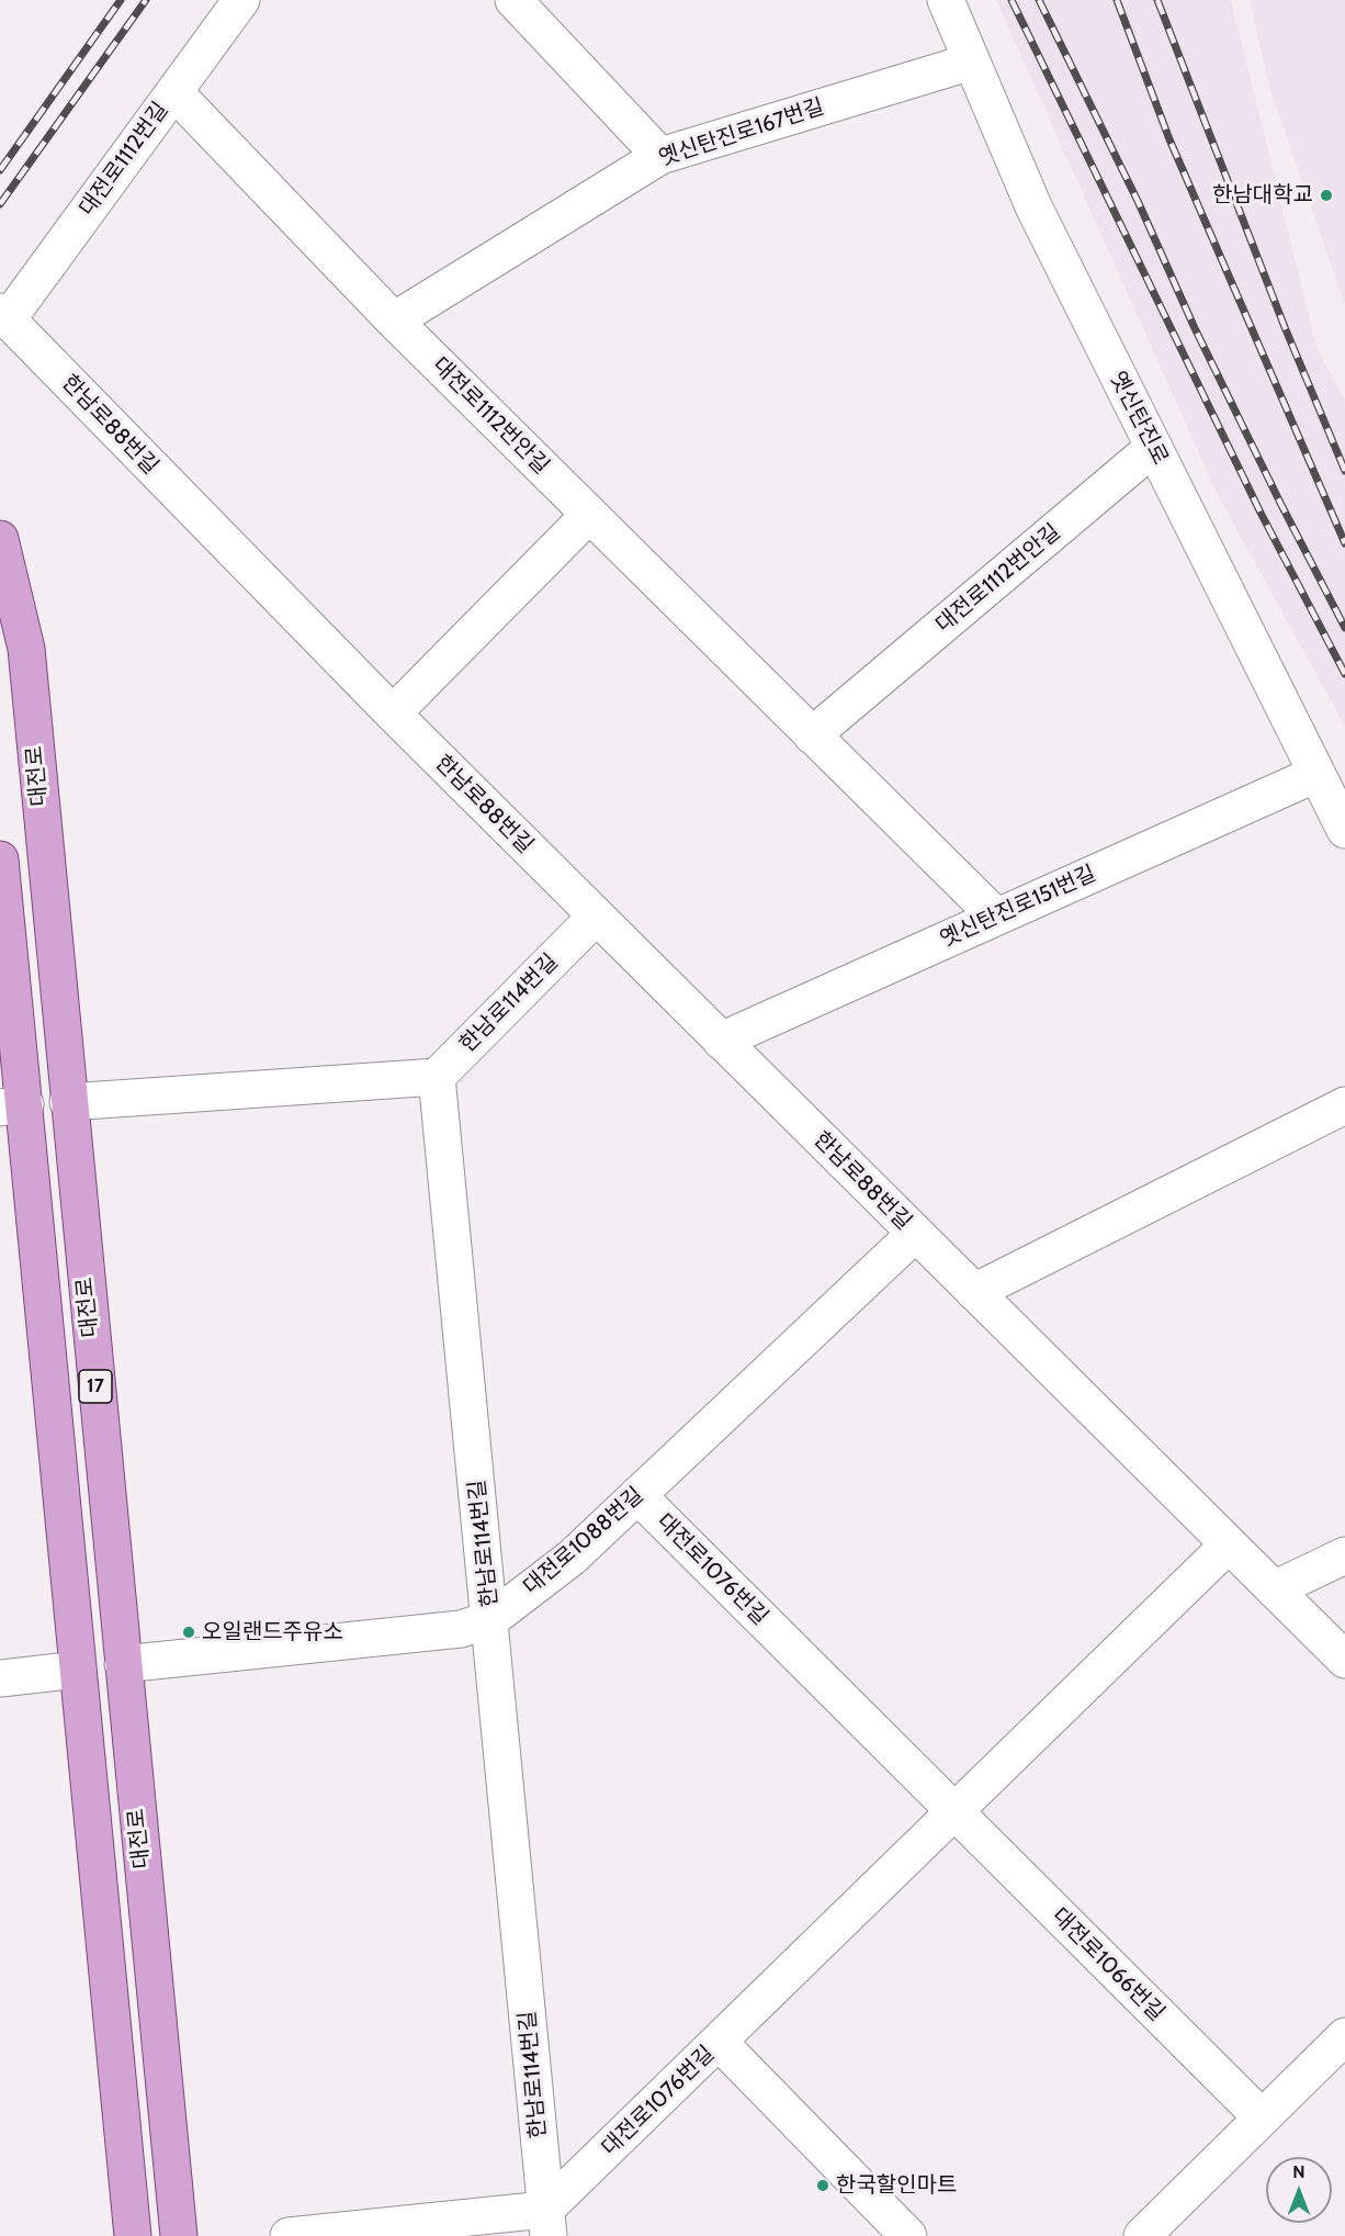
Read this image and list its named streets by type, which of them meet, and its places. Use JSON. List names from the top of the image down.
{
  "streets": {
    "main road": ["대전로", "17"],
    "street": [
      "옛신탄진로167번길",
      "대전로1112번길",
      "대전로1112번안길",
      "옛신탄진로",
      "한남로88번길",
      "옛신탄진로151번길",
      "한남로114번길",
      "대전로1088번길",
      "대전로1076번길",
      "대전로1066번길"
    ]
  },
  "crossings": [
    ["옛신탄진로167번길", "대전로1112번안길"],
    ["옛신탄진로167번길", "옛신탄진로"],
    ["대전로1112번길", "대전로1112번안길"],
    ["대전로1112번길", "한남로88번길"],
    ["대전로1112번안길", "옛신탄진로"],
    ["대전로1112번안길", "옛신탄진로151번길"],
    ["옛신탄진로", "옛신탄진로151번길"],
    ["한남로88번길", "옛신탄진로151번길"],
    ["한남로88번길", "한남로114번길"],
    ["한남로88번길", "대전로1088번길"],
    ["한남로88번길", "대전로1076번길"],
    ["대전로", "대전로1088번길"],
    ["한남로114번길", "대전로1088번길"],
    ["한남로114번길", "대전로1076번길"],
    ["대전로1088번길", "대전로1076번길"],
    ["대전로1076번길", "대전로1066번길"]
  ],
  "places": ["한남대학교", "오일랜드주유소", "한국할인마트"],
  "north": "top"
}
